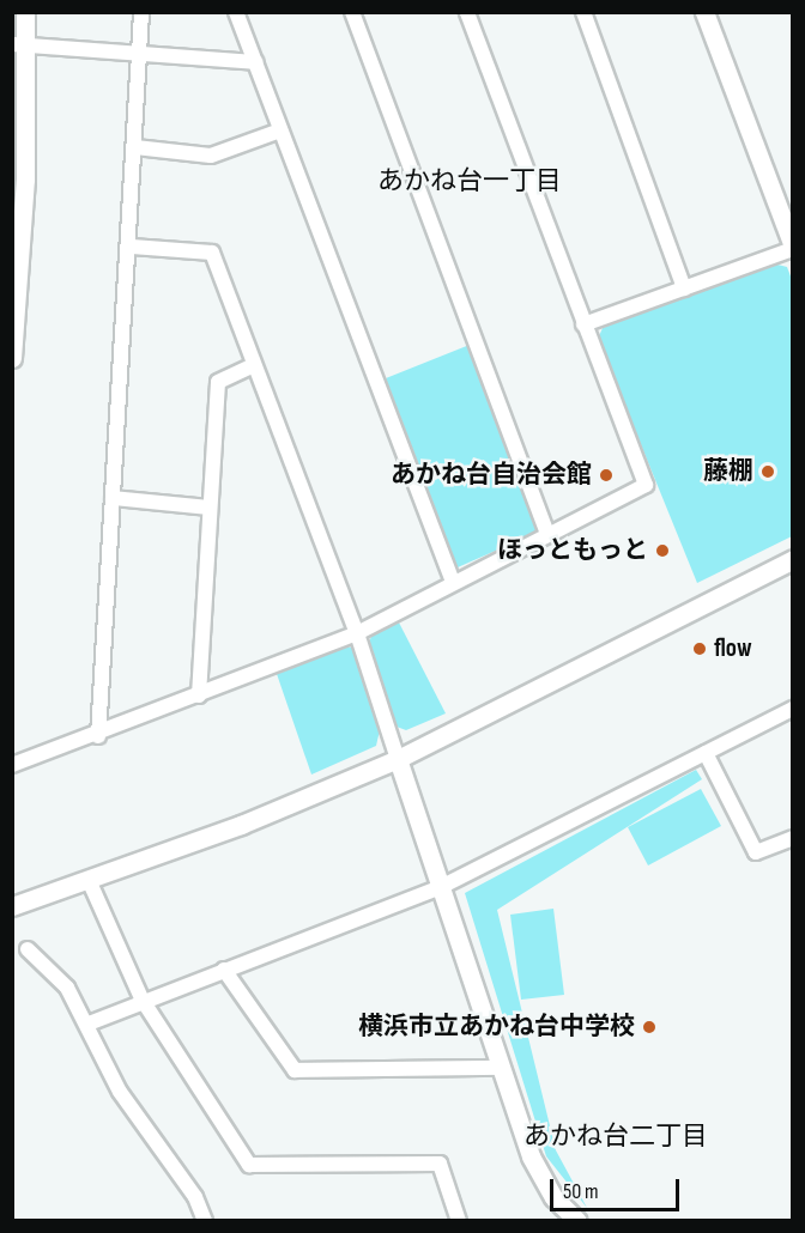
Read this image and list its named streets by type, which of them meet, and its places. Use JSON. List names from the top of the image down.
{
  "districts": ["あかね台一丁目", "あかね台二丁目"],
  "places": [
    "藤棚",
    "あかね台自治会館",
    "ほっともっと",
    "flow",
    "横浜市立あかね台中学校"
  ],
  "scale_bar": "50 m"
}
